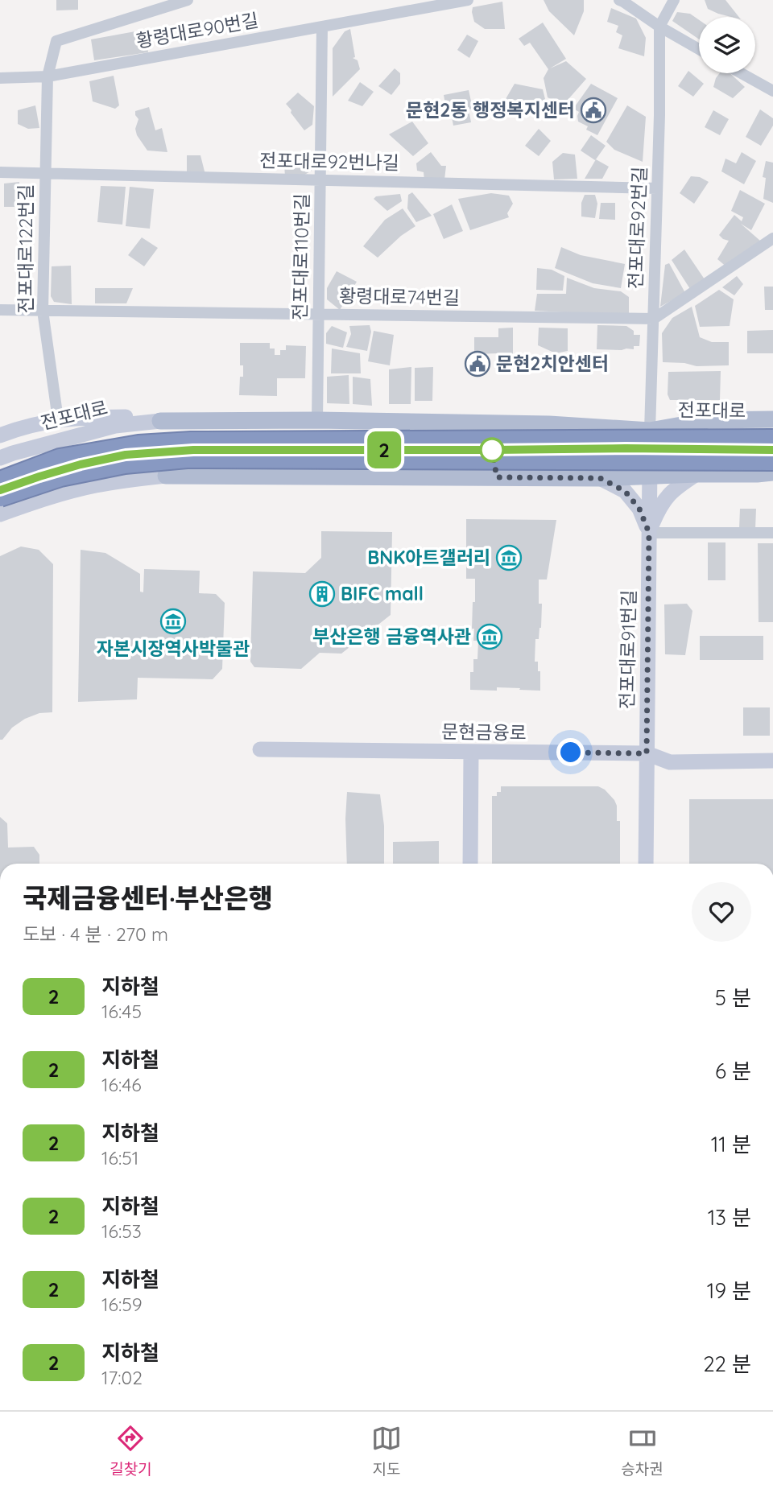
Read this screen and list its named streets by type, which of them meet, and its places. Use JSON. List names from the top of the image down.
{
  "streets": {
    "main road": ["전포대로", "전포대로91번길", "문현금융로"],
    "street": [
      "황령대로90번길",
      "전포대로92번나길",
      "전포대로92번길",
      "전포대로122번길",
      "전포대로110번길",
      "황령대로74번길"
    ]
  },
  "crossings": [
    ["황령대로90번길", "전포대로122번길"],
    ["황령대로90번길", "전포대로110번길"],
    ["전포대로92번나길", "전포대로92번길"],
    ["전포대로92번나길", "전포대로122번길"],
    ["전포대로92번나길", "전포대로110번길"],
    ["전포대로92번길", "황령대로74번길"],
    ["전포대로92번길", "전포대로"],
    ["전포대로92번길", "전포대로91번길"],
    ["전포대로122번길", "황령대로74번길"],
    ["전포대로110번길", "황령대로74번길"],
    ["전포대로", "전포대로91번길"],
    ["전포대로91번길", "문현금융로"]
  ],
  "places": {
    "public building": ["문현2동 행정복지센터", "문현2치안센터"],
    "museum": ["BNK아트갤러리", "자본시장역사박물관", "부산은행 금융역사관"],
    "building": ["BIFC mall"]
  },
  "lines": ["metro line 2"],
  "page": {
    "on_map": "2",
    "heading": ["국제금융센터·부산은행", "도보 · 4 분 · 270 m"],
    "list": [
      {
        "mark": "2",
        "name": "지하철",
        "note": "16:45",
        "value": "5 분"
      },
      {
        "mark": "2",
        "name": "지하철",
        "note": "16:46",
        "value": "6 분"
      },
      {
        "mark": "2",
        "name": "지하철",
        "note": "16:51",
        "value": "11 분"
      },
      {
        "mark": "2",
        "name": "지하철",
        "note": "16:53",
        "value": "13 분"
      },
      {
        "mark": "2",
        "name": "지하철",
        "note": "16:59",
        "value": "19 분"
      },
      {
        "mark": "2",
        "name": "지하철",
        "note": "17:02",
        "value": "22 분"
      }
    ],
    "tabs": ["길찾기", "지도", "승차권"]
  }
}
